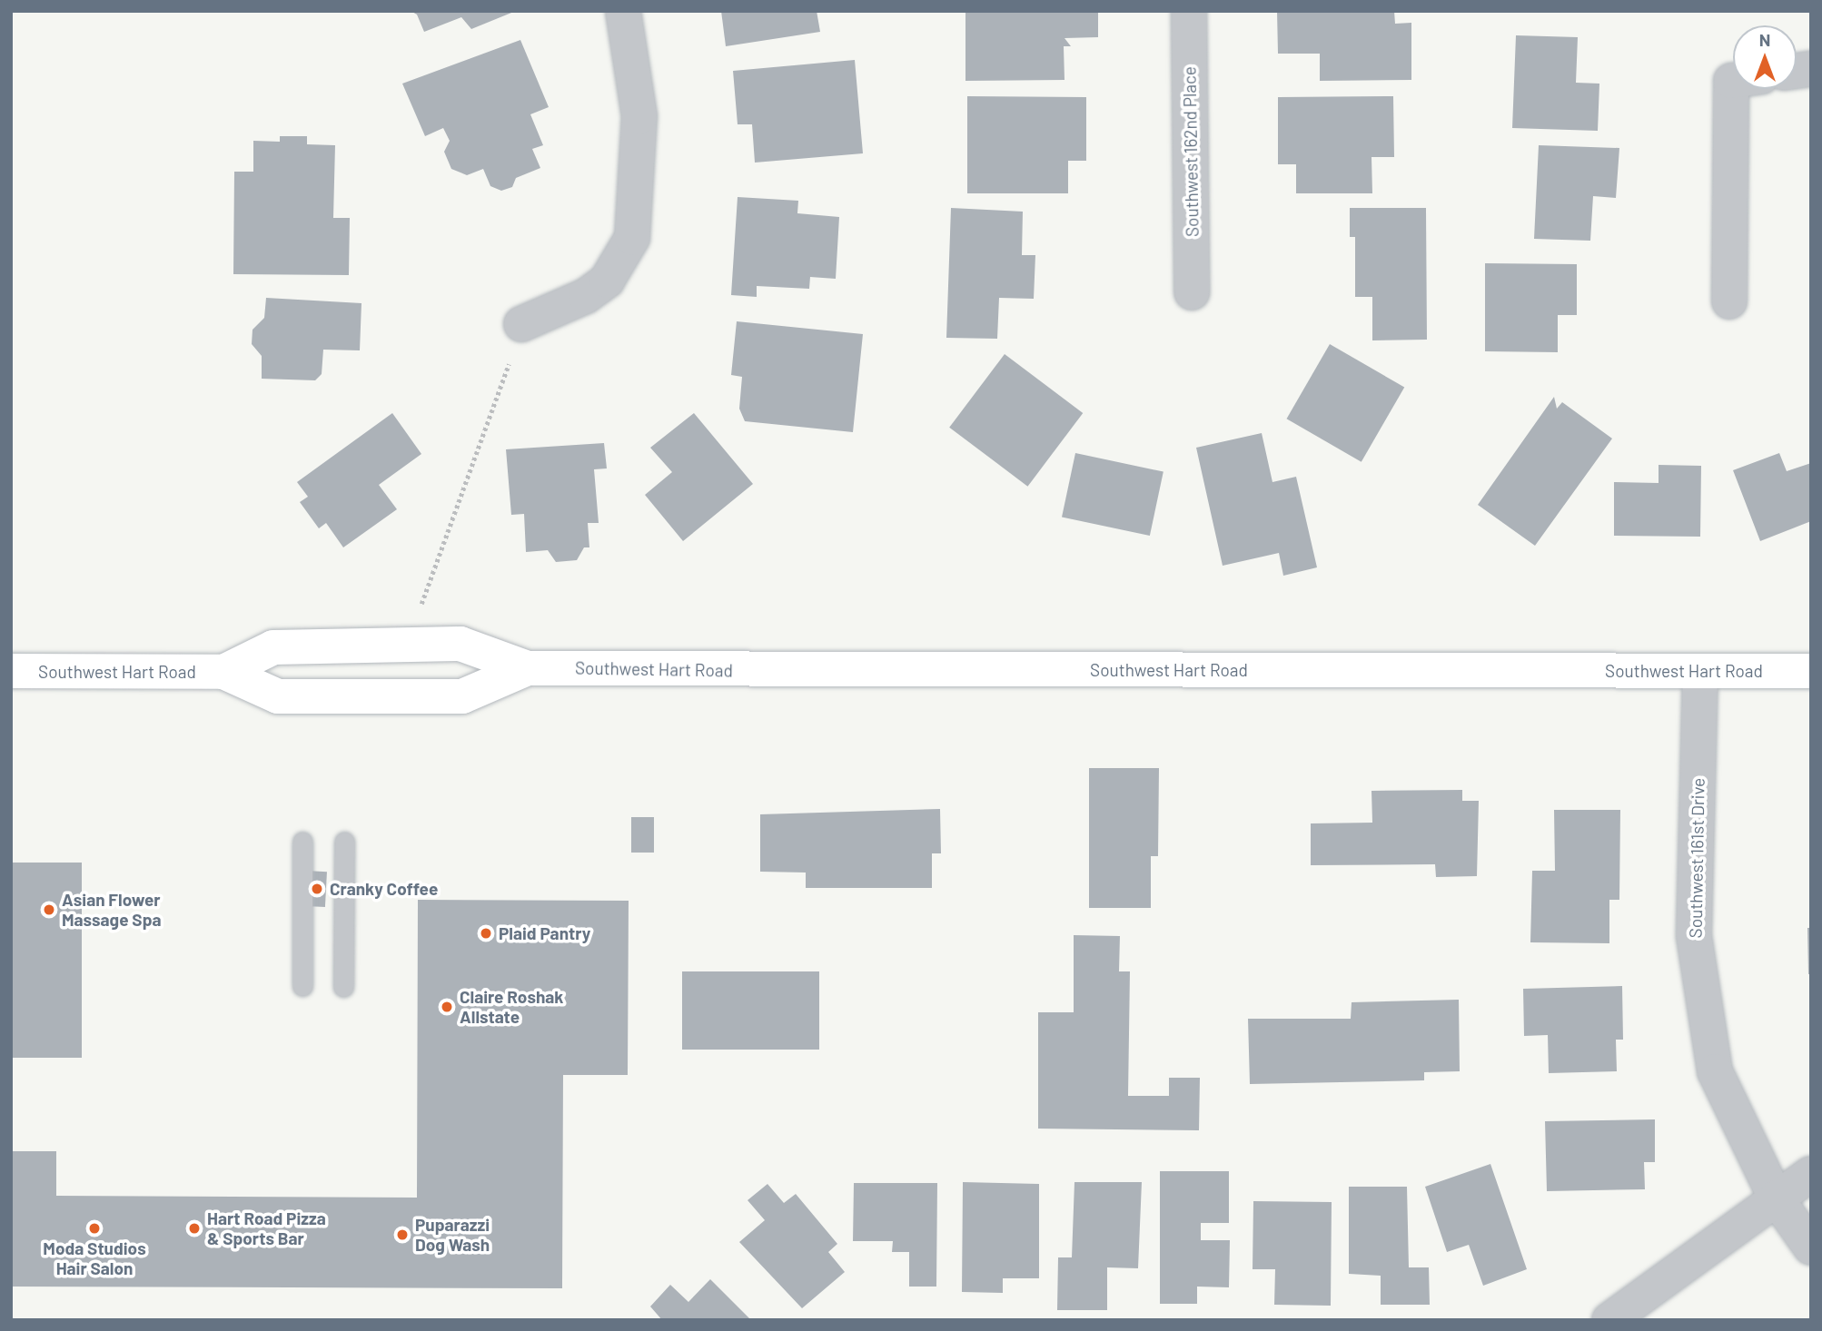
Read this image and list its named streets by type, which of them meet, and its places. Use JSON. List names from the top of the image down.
{
  "streets": {
    "main road": ["Southwest Hart Road"],
    "street": ["Southwest 162nd Place", "Southwest 161st Drive"]
  },
  "crossings": [
    ["Southwest Hart Road", "Southwest 161st Drive"]
  ],
  "places": [
    "Cranky Coffee",
    "Asian Flower Massage Spa",
    "Plaid Pantry",
    "Claire Roshak Allstate",
    "Moda Studios Hair Salon",
    "Hart Road Pizza & Sports Bar",
    "Puparazzi Dog Wash"
  ],
  "north": "top"
}
